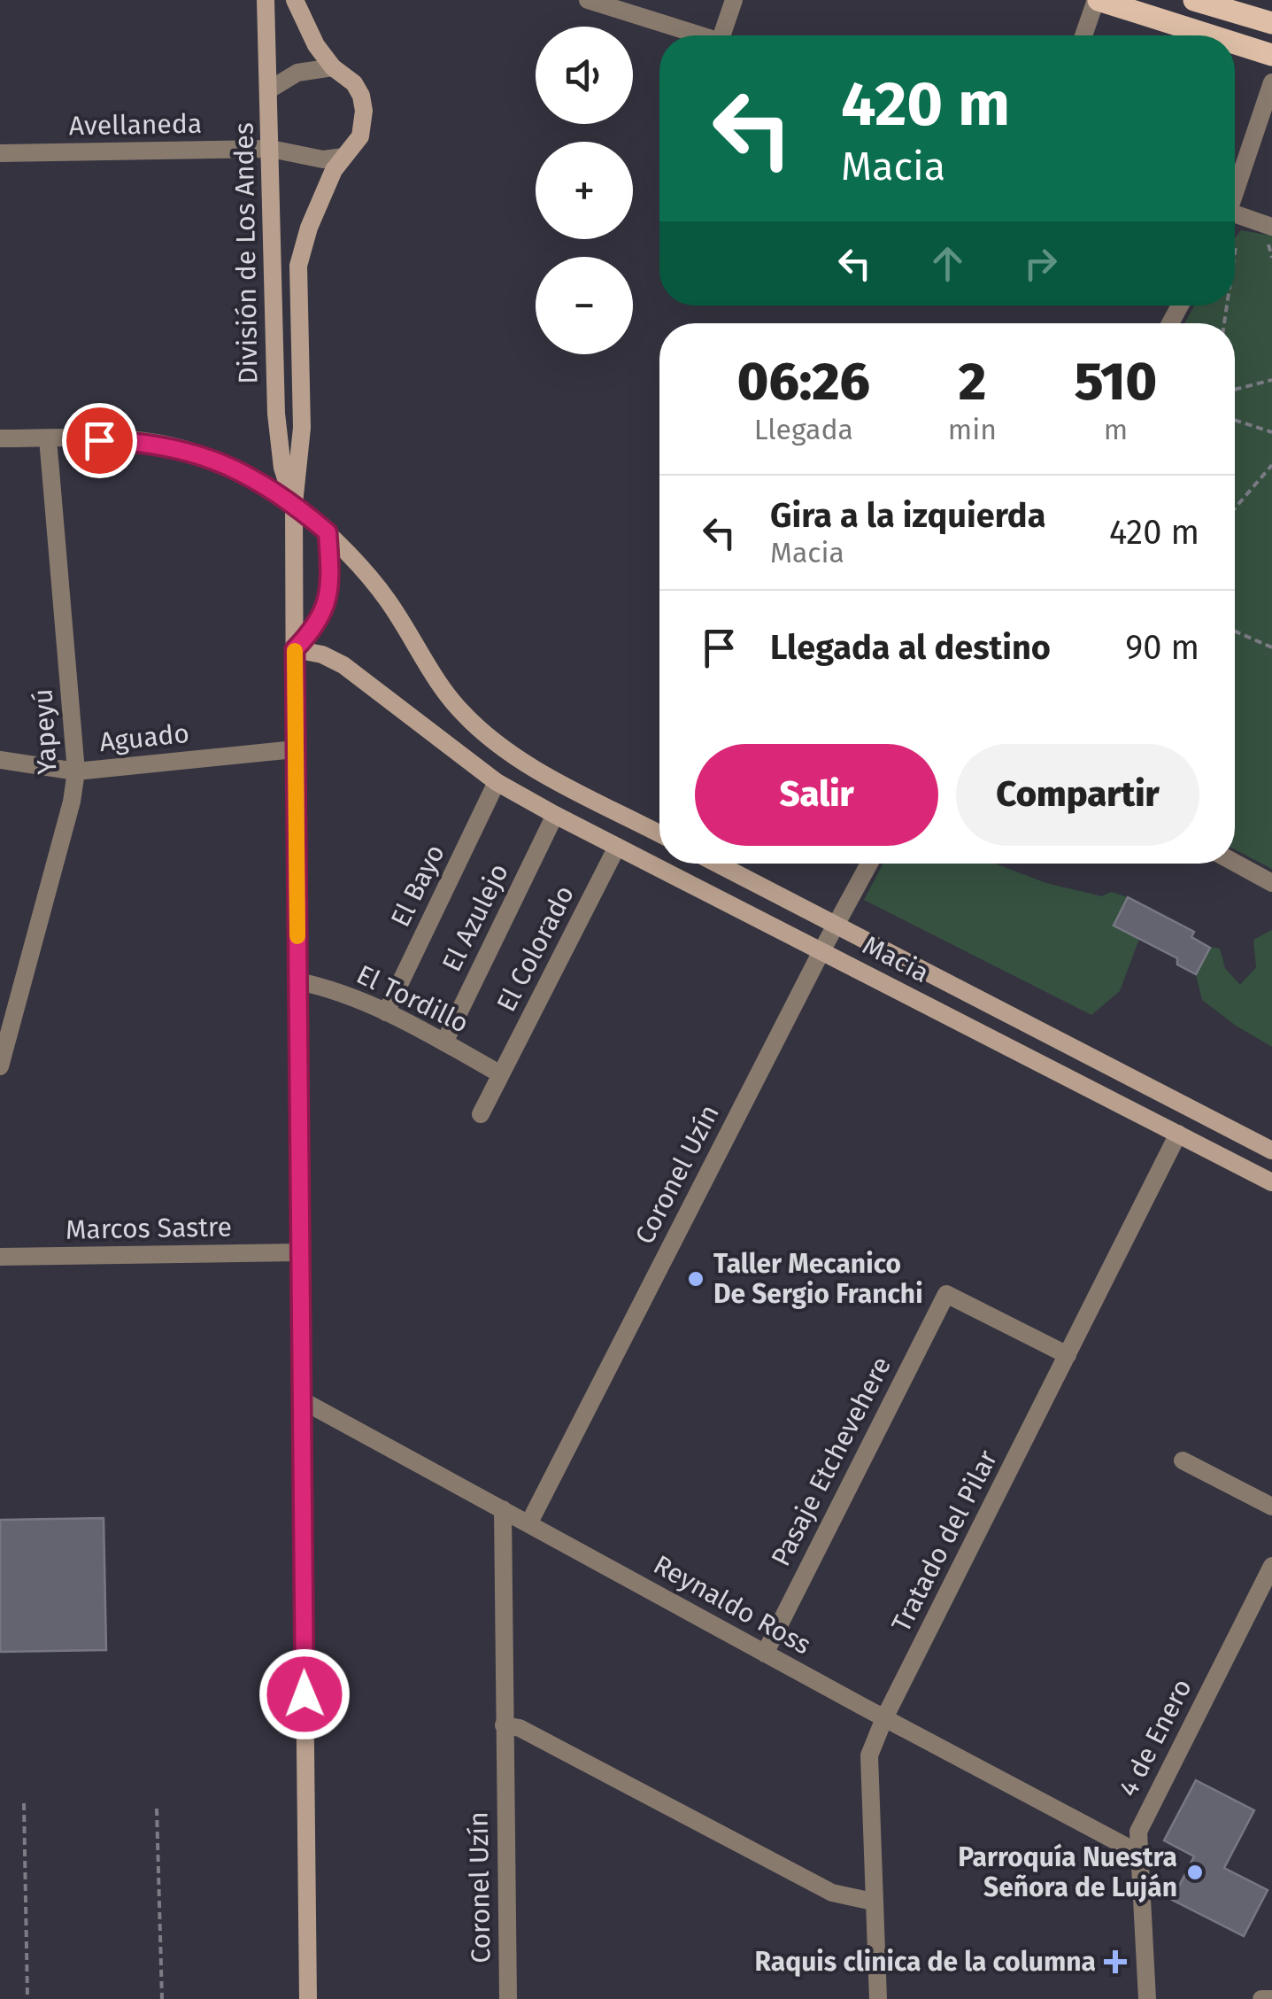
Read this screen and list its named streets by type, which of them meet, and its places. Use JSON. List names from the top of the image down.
{
  "streets": {
    "street": [
      "Avellaneda",
      "División de Los Andes",
      "Yapeyú",
      "Aguado",
      "El Bayo",
      "El Azulejo",
      "El Colorado",
      "Macia",
      "El Tordillo",
      "Coronel Uzín",
      "Marcos Sastre",
      "Pasaje Etchevehere",
      "Tratado del Pilar",
      "Reynaldo Ross",
      "4 de Enero"
    ]
  },
  "crossings": [
    ["Avellaneda", "División de Los Andes"],
    ["División de Los Andes", "Aguado"],
    ["División de Los Andes", "Macia"],
    ["División de Los Andes", "El Tordillo"],
    ["División de Los Andes", "Marcos Sastre"],
    ["División de Los Andes", "Reynaldo Ross"],
    ["Yapeyú", "Aguado"],
    ["El Bayo", "Macia"],
    ["El Bayo", "El Tordillo"],
    ["El Azulejo", "Macia"],
    ["El Azulejo", "El Tordillo"],
    ["El Colorado", "Macia"],
    ["El Colorado", "El Tordillo"],
    ["Macia", "Coronel Uzín"],
    ["Macia", "Tratado del Pilar"],
    ["Coronel Uzín", "Reynaldo Ross"],
    ["Pasaje Etchevehere", "Tratado del Pilar"],
    ["Pasaje Etchevehere", "Reynaldo Ross"],
    ["Tratado del Pilar", "Reynaldo Ross"],
    ["Reynaldo Ross", "4 de Enero"]
  ],
  "places": {
    "other": ["Taller Mecanico De Sergio Franchi", "Parroquía Nuestra Señora de Luján"],
    "health": ["Raquis clinica de la columna"]
  },
  "page": {
    "map_buttons": ["+", "−"],
    "turn": ["420 m", "Macia"],
    "eta": [
      "06:26",
      "Llegada",
      "2",
      "min",
      "510",
      "m"
    ],
    "list": [
      {
        "name": "Gira a la izquierda",
        "note": "Macia",
        "value": "420 m"
      },
      {
        "name": "Llegada al destino",
        "value": "90 m"
      }
    ],
    "buttons": ["Salir", "Compartir"]
  }
}
